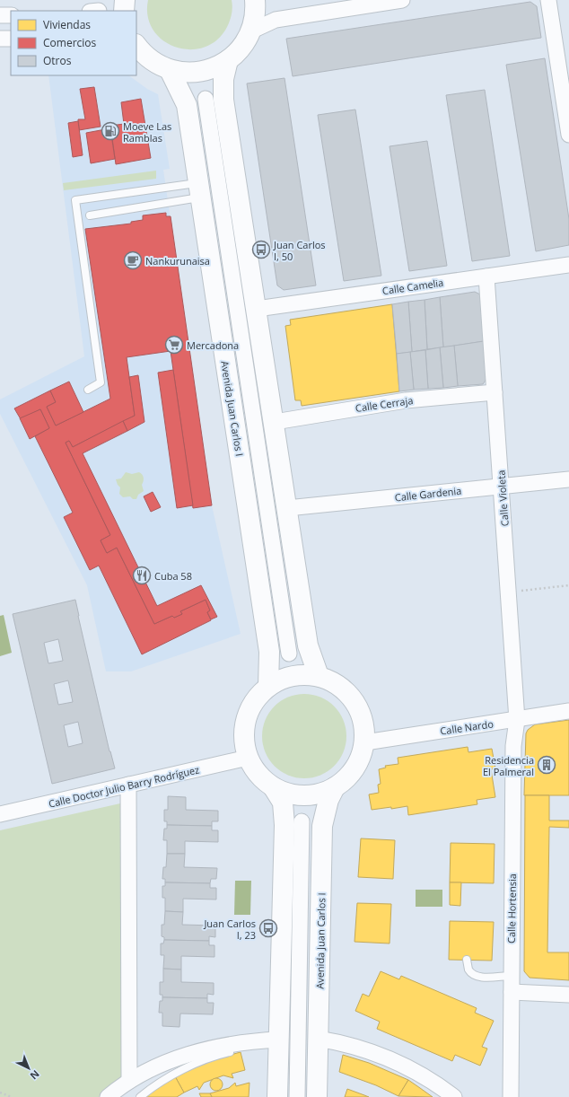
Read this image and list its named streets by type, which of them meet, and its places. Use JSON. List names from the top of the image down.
{
  "streets": {
    "street": [
      "Calle Camelia",
      "Calle Cerraja",
      "Avenida Juan Carlos I",
      "Calle Gardenia",
      "Calle Violeta",
      "Calle Nardo",
      "Calle Doctor Julio Barry Rodríguez",
      "Calle Hortensia"
    ]
  },
  "crossings": [
    ["Calle Camelia", "Calle Violeta"],
    ["Calle Cerraja", "Calle Violeta"],
    ["Avenida Juan Carlos I", "Calle Nardo"],
    ["Avenida Juan Carlos I", "Calle Doctor Julio Barry Rodríguez"],
    ["Calle Gardenia", "Calle Violeta"],
    ["Calle Violeta", "Calle Nardo"],
    ["Calle Violeta", "Calle Hortensia"],
    ["Calle Nardo", "Calle Doctor Julio Barry Rodríguez"],
    ["Calle Nardo", "Calle Hortensia"]
  ],
  "places": {
    "fuel station": ["Moeve Las Ramblas"],
    "bus stop": ["Juan Carlos I, 50", "Juan Carlos I, 23"],
    "cafe": ["Nankurunaisa"],
    "supermarket": ["Mercadona"],
    "restaurant": ["Cuba 58"],
    "building": ["Residencia El Palmeral"]
  },
  "legend": ["Viviendas", "Comercios", "Otros"],
  "north": "bottom right"
}
